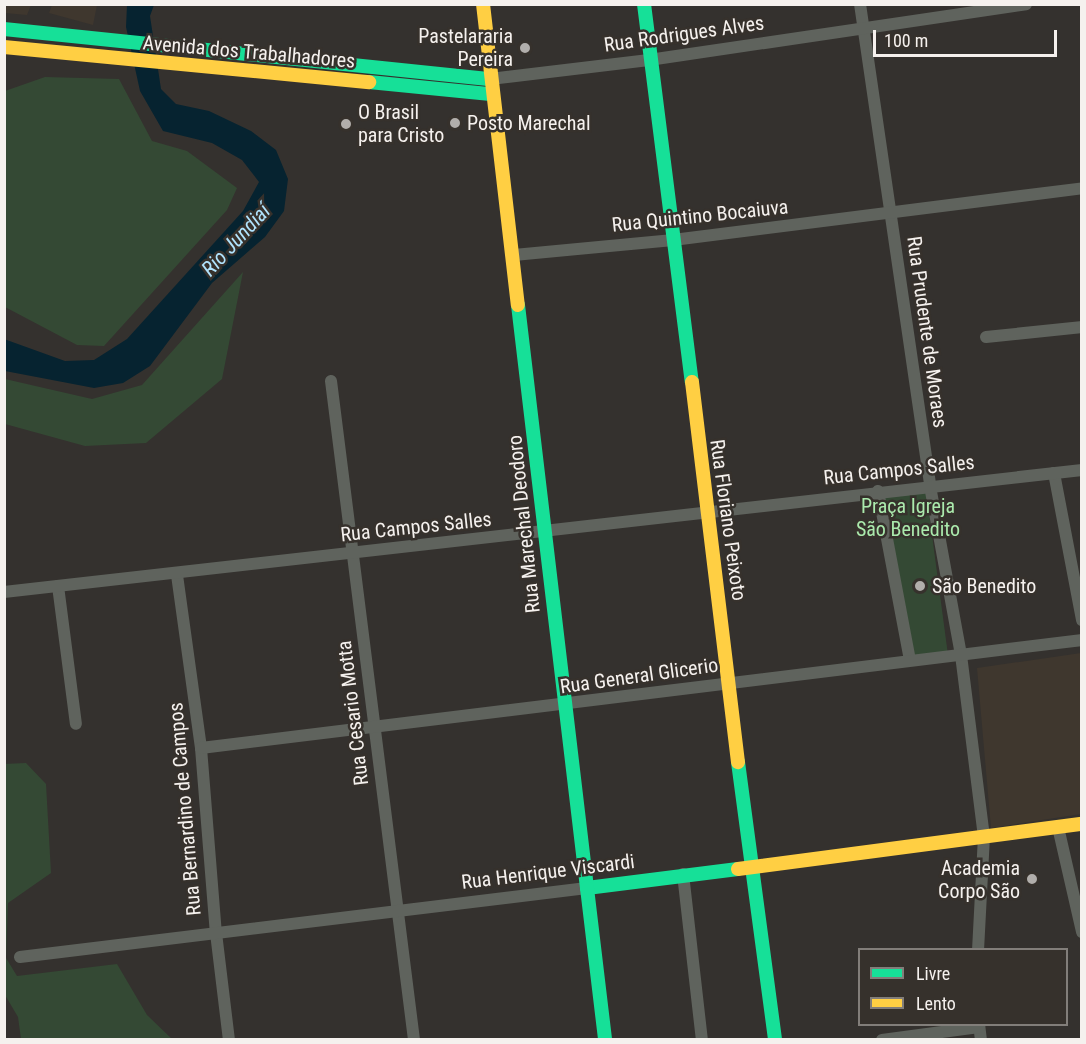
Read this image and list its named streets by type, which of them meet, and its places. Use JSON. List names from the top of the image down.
{
  "streets": {
    "main road": [
      "Avenida dos Trabalhadores",
      "Rua Floriano Peixoto",
      "Rua Marechal Deodoro",
      "Rua Henrique Viscardi"
    ],
    "street": [
      "Rua Rodrigues Alves",
      "Rua Quintino Bocaiuva",
      "Rua Prudente de Moraes",
      "Rua Campos Salles",
      "Rua General Glicerio",
      "Rua Cesario Motta",
      "Rua Bernardino de Campos"
    ]
  },
  "crossings": [
    ["Rua Rodrigues Alves", "Avenida dos Trabalhadores"],
    ["Rua Rodrigues Alves", "Rua Prudente de Moraes"],
    ["Rua Rodrigues Alves", "Rua Floriano Peixoto"],
    ["Rua Rodrigues Alves", "Rua Marechal Deodoro"],
    ["Avenida dos Trabalhadores", "Rua Marechal Deodoro"],
    ["Rua Quintino Bocaiuva", "Rua Prudente de Moraes"],
    ["Rua Quintino Bocaiuva", "Rua Floriano Peixoto"],
    ["Rua Quintino Bocaiuva", "Rua Marechal Deodoro"],
    ["Rua Prudente de Moraes", "Rua Campos Salles"],
    ["Rua Prudente de Moraes", "Rua General Glicerio"],
    ["Rua Prudente de Moraes", "Rua Henrique Viscardi"],
    ["Rua Campos Salles", "Rua Floriano Peixoto"],
    ["Rua Campos Salles", "Rua Marechal Deodoro"],
    ["Rua Campos Salles", "Rua Cesario Motta"],
    ["Rua Campos Salles", "Rua Bernardino de Campos"],
    ["Rua Floriano Peixoto", "Rua General Glicerio"],
    ["Rua Floriano Peixoto", "Rua Henrique Viscardi"],
    ["Rua Marechal Deodoro", "Rua General Glicerio"],
    ["Rua Marechal Deodoro", "Rua Henrique Viscardi"],
    ["Rua General Glicerio", "Rua Cesario Motta"],
    ["Rua General Glicerio", "Rua Bernardino de Campos"],
    ["Rua Cesario Motta", "Rua Henrique Viscardi"],
    ["Rua Bernardino de Campos", "Rua Henrique Viscardi"]
  ],
  "water": ["Rio Jundiaí"],
  "parks": ["Praça Igreja São Benedito"],
  "places": [
    "Pastelararia Pereira",
    "Posto Marechal",
    "O Brasil para Cristo",
    "São Benedito",
    "Academia Corpo São"
  ],
  "legend": ["Livre", "Lento"],
  "scale_bar": "100 m"
}
